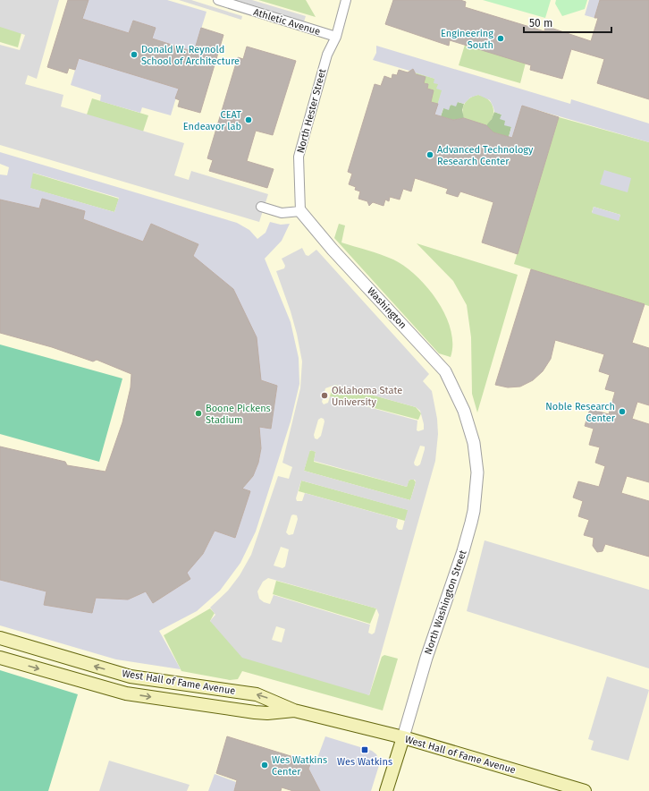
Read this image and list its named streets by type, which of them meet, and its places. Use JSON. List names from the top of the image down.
{
  "streets": {
    "main road": ["North Washington Street", "West Hall of Fame Avenue"],
    "street": ["Athletic Avenue", "North Hester Street", "Washington"]
  },
  "crossings": [
    ["Athletic Avenue", "North Hester Street"],
    ["North Hester Street", "Washington"],
    ["Washington", "North Washington Street"],
    ["North Washington Street", "West Hall of Fame Avenue"]
  ],
  "places": {
    "other": [
      "Engineering South",
      "Donald W. Reynold School of Architecture",
      "CEAT Endeavor lab",
      "Advanced Technology Research Center",
      "Oklahoma State University",
      "Noble Research Center",
      "Boone Pickens Stadium",
      "Wes Watkins Center"
    ],
    "transit": ["Wes Watkins"]
  },
  "scale_bar": "50 m"
}
